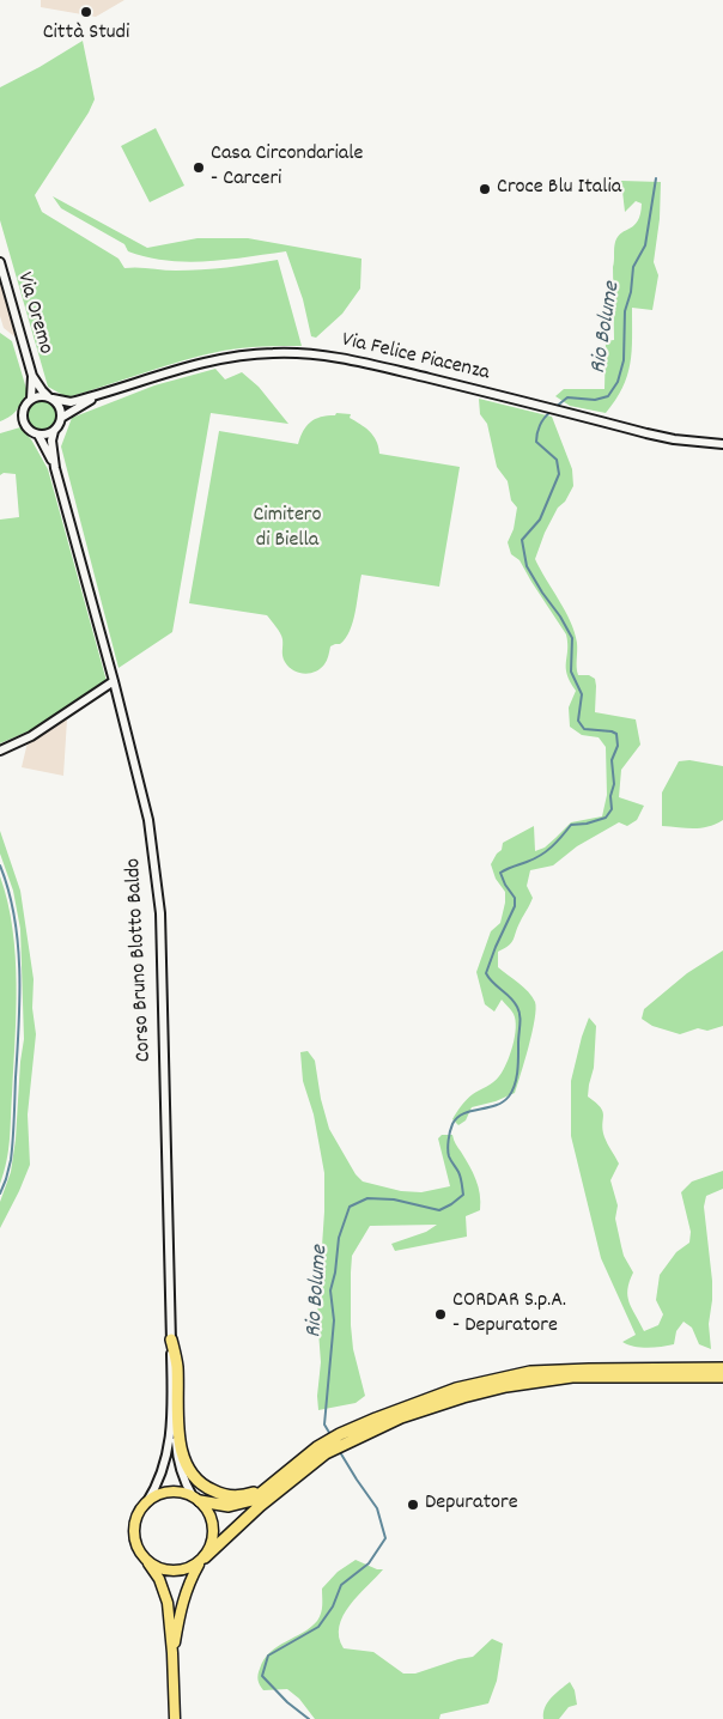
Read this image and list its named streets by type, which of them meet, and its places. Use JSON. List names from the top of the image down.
{
  "streets": {
    "main road": ["Via Oremo", "Via Felice Piacenza", "Corso Bruno Blotto Baldo"]
  },
  "crossings": [
    ["Via Oremo", "Via Felice Piacenza"],
    ["Via Oremo", "Corso Bruno Blotto Baldo"],
    ["Via Felice Piacenza", "Corso Bruno Blotto Baldo"]
  ],
  "water": ["Rio Bolume"],
  "parks": ["Cimitero di Biella"],
  "places": [
    "Città Studi",
    "Casa Circondariale - Carceri",
    "Croce Blu Italia",
    "CORDAR S.p.A. - Depuratore",
    "Depuratore"
  ]
}
